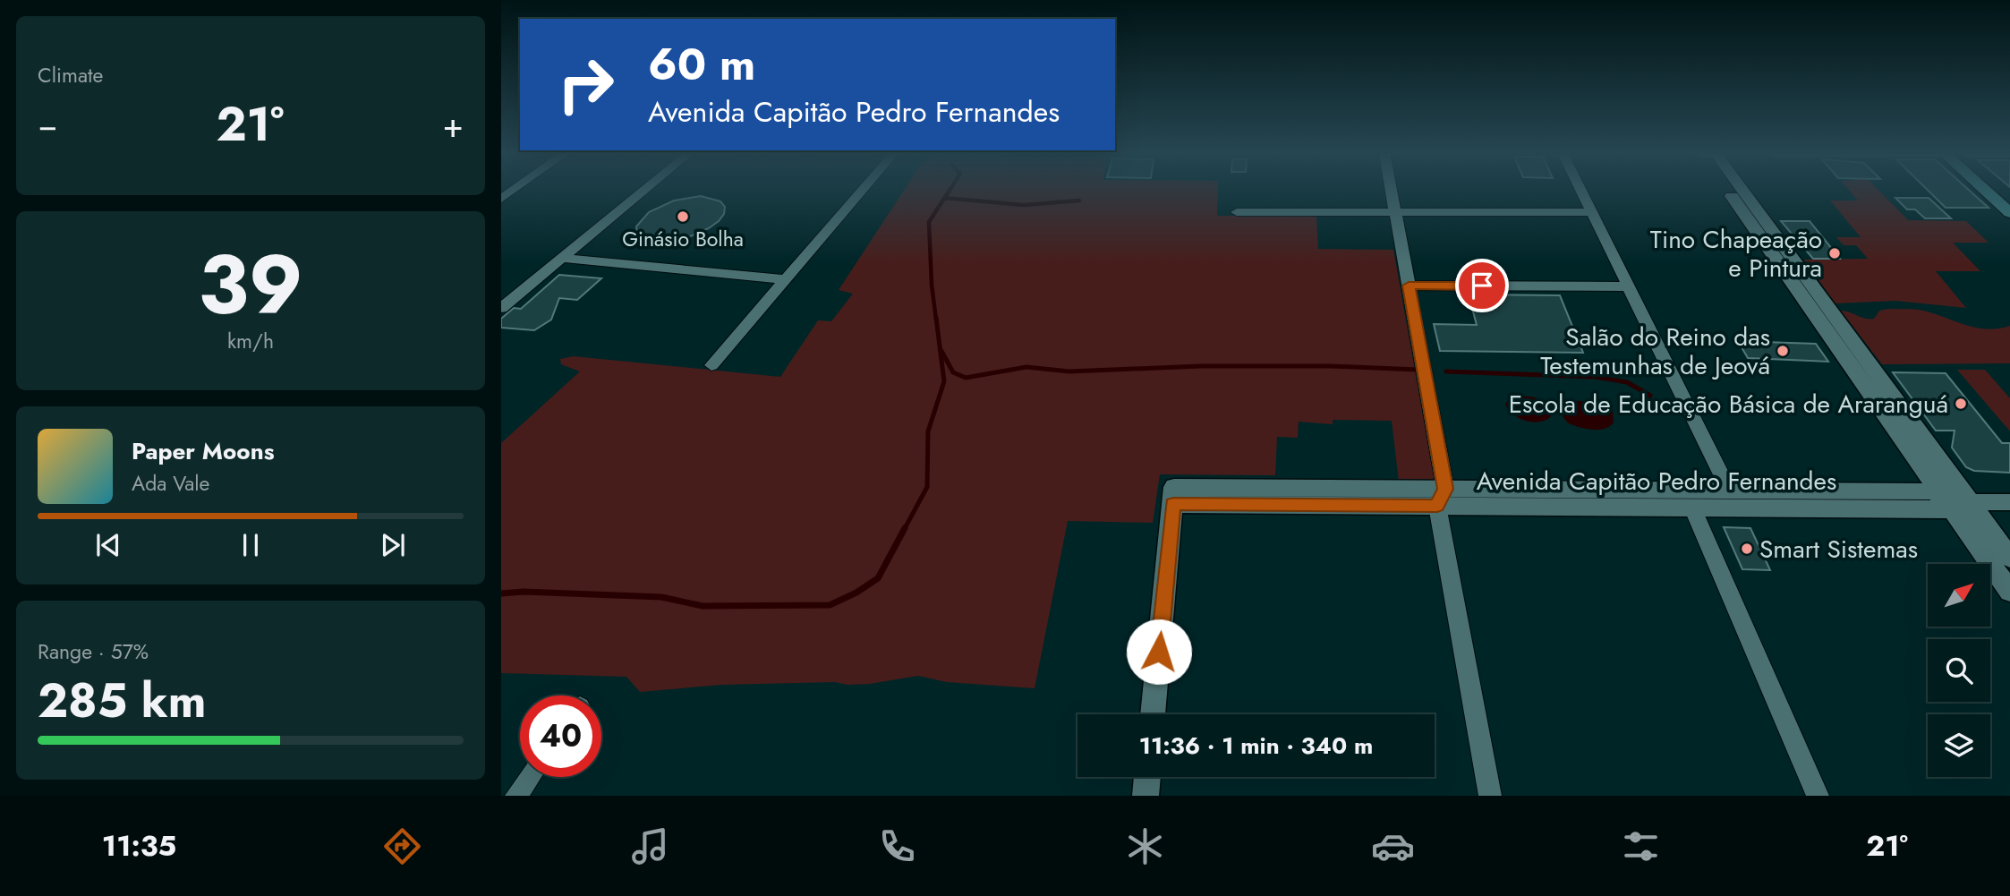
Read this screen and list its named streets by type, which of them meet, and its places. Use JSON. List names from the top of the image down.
{
  "streets": {
    "street": ["Avenida Capitão Pedro Fernandes"]
  },
  "places": [
    "Ginásio Bolha",
    "Tino Chapeação e Pintura",
    "Salão do Reino das Testemunhas de Jeová",
    "Escola de Educação Básica de Araranguá",
    "Smart Sistemas"
  ],
  "north": "top right",
  "page": {
    "tile": [
      "Climate",
      ["39", "km/h"],
      ["Range · 57%", "285 km"]
    ],
    "turn": ["60 m", "Avenida Capitão Pedro Fernandes"],
    "heat": ["−", "21°", "+"],
    "song": ["Paper Moons", "Ada Vale"],
    "limit": "40",
    "trip": "11:36 · 1 min · 340 m",
    "tabs": ["11:35", "21°"]
  }
}
